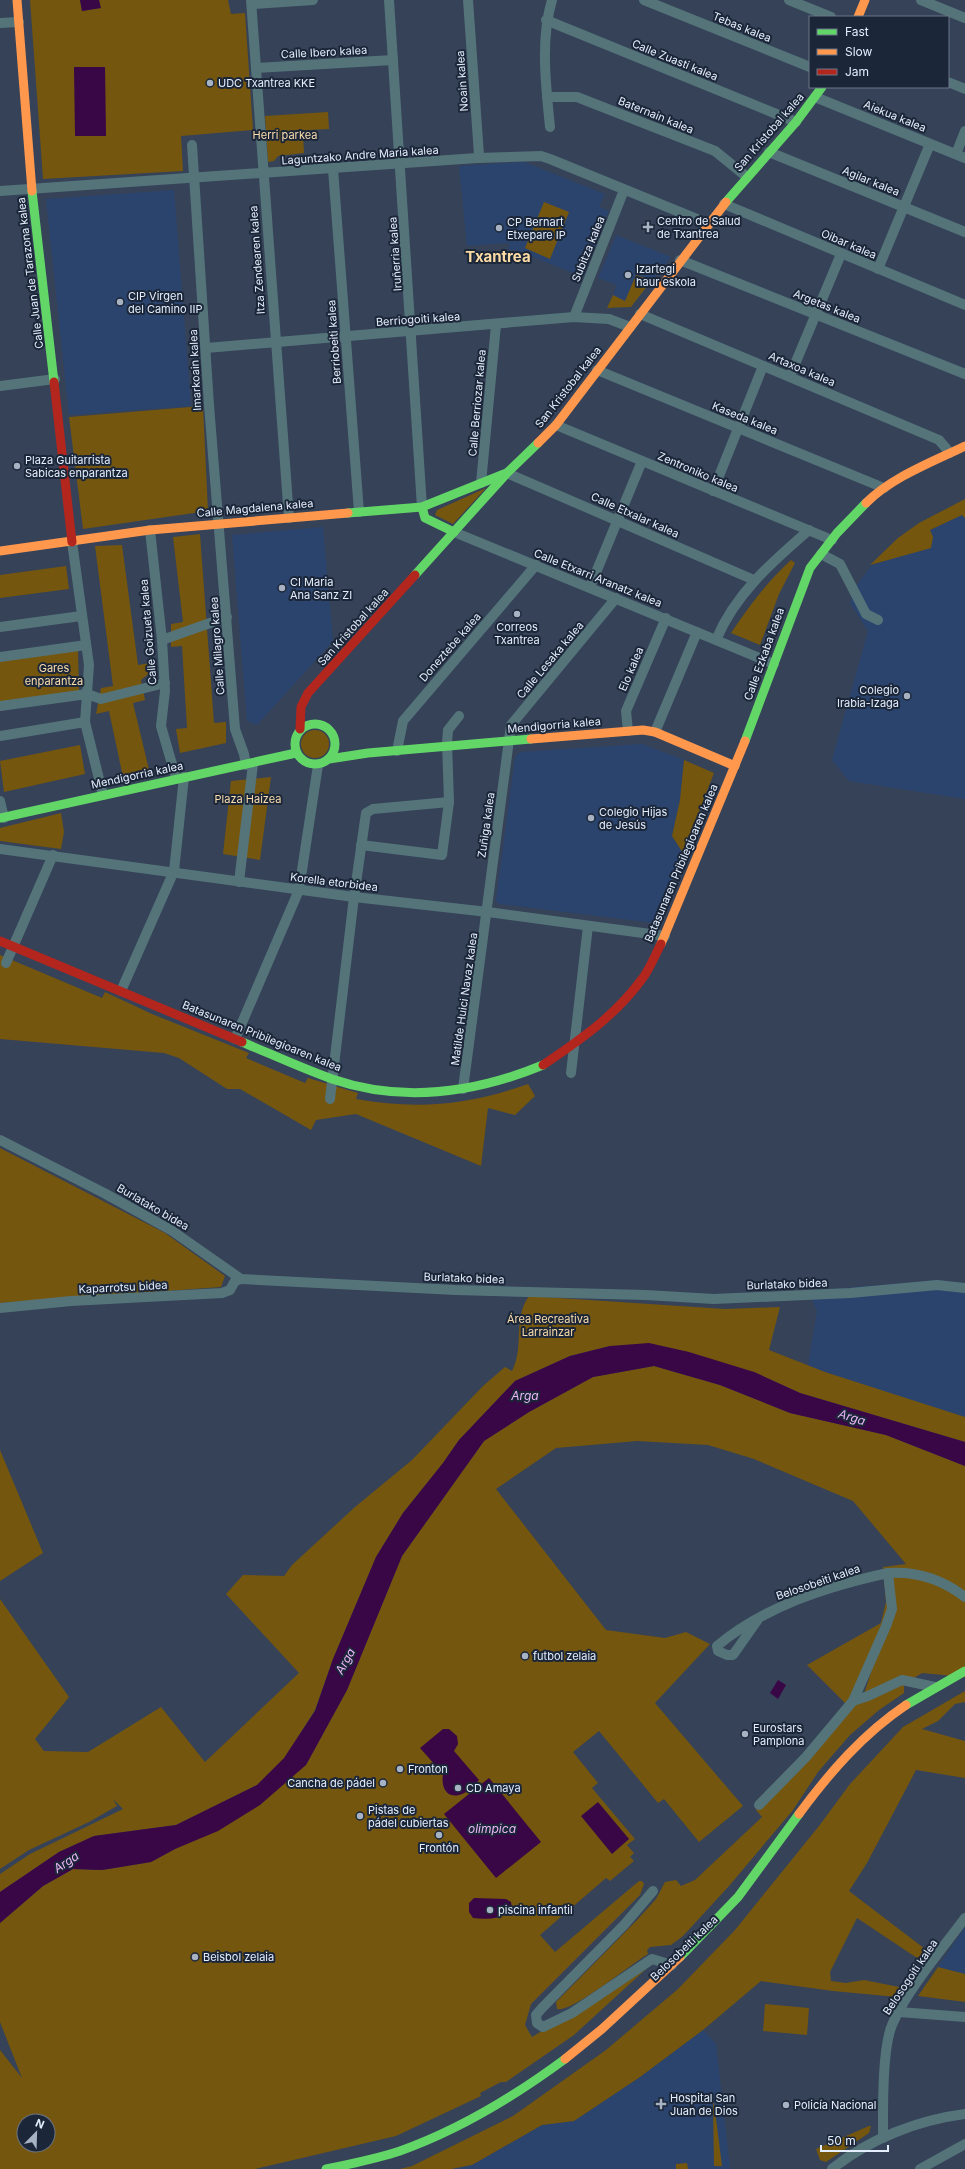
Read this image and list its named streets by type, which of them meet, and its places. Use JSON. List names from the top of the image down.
{
  "streets": {
    "street": [
      "Tebas kalea",
      "Calle Ibero kalea",
      "Calle Zuasti kalea",
      "Noain kalea",
      "Baternain kalea",
      "Aiekua kalea",
      "San Kristobal kalea",
      "Laguntzako Andre Maria kalea",
      "Agilar kalea",
      "Oibar kalea",
      "Subitza kalea",
      "Iruñerria kalea",
      "Itza Zendearen kalea",
      "Calle Juan de Tarazona kalea",
      "Argetas kalea",
      "Berriogoiti kalea",
      "Berriobeiti kalea",
      "Artaxoa kalea",
      "Imarkoain kalea",
      "Calle Berriozar kalea",
      "Kaseda kalea",
      "Zentroniko kalea",
      "Calle Magdalena kalea",
      "Calle Etxalar kalea",
      "Calle Etxarri Aranatz kalea",
      "Calle Goizueta kalea",
      "Calle Milagro kalea",
      "Doneztebe kalea",
      "Calle Ezkaba kalea",
      "Calle Lesaka kalea",
      "Elo kalea",
      "Mendigorria kalea",
      "Zuñiga kalea",
      "Batasunaren Pribilegioaren kalea",
      "Korella etorbidea",
      "Matilde Huici Navaz kalea",
      "Burlatako bidea",
      "Kaparrotsu bidea",
      "Belosobeiti kalea",
      "Belosogoiti kalea"
    ]
  },
  "crossings": [
    ["Calle Ibero kalea", "Iruñerria kalea"],
    ["Calle Ibero kalea", "Itza Zendearen kalea"],
    ["Calle Zuasti kalea", "San Kristobal kalea"],
    ["Noain kalea", "Laguntzako Andre Maria kalea"],
    ["Baternain kalea", "San Kristobal kalea"],
    ["Aiekua kalea", "San Kristobal kalea"],
    ["San Kristobal kalea", "Laguntzako Andre Maria kalea"],
    ["San Kristobal kalea", "Agilar kalea"],
    ["San Kristobal kalea", "Oibar kalea"],
    ["San Kristobal kalea", "Argetas kalea"],
    ["San Kristobal kalea", "Berriogoiti kalea"],
    ["San Kristobal kalea", "Artaxoa kalea"],
    ["San Kristobal kalea", "Kaseda kalea"],
    ["San Kristobal kalea", "Zentroniko kalea"],
    ["San Kristobal kalea", "Calle Magdalena kalea"],
    ["San Kristobal kalea", "Calle Etxalar kalea"],
    ["San Kristobal kalea", "Calle Etxarri Aranatz kalea"],
    ["San Kristobal kalea", "Mendigorria kalea"],
    ["Laguntzako Andre Maria kalea", "Subitza kalea"],
    ["Laguntzako Andre Maria kalea", "Iruñerria kalea"],
    ["Laguntzako Andre Maria kalea", "Itza Zendearen kalea"],
    ["Laguntzako Andre Maria kalea", "Calle Juan de Tarazona kalea"],
    ["Laguntzako Andre Maria kalea", "Berriobeiti kalea"],
    ["Laguntzako Andre Maria kalea", "Imarkoain kalea"],
    ["Subitza kalea", "Berriogoiti kalea"],
    ["Iruñerria kalea", "Berriogoiti kalea"],
    ["Iruñerria kalea", "Calle Magdalena kalea"],
    ["Iruñerria kalea", "Calle Etxarri Aranatz kalea"],
    ["Itza Zendearen kalea", "Berriogoiti kalea"],
    ["Itza Zendearen kalea", "Calle Magdalena kalea"],
    ["Calle Juan de Tarazona kalea", "Calle Magdalena kalea"],
    ["Berriogoiti kalea", "Berriobeiti kalea"],
    ["Berriogoiti kalea", "Imarkoain kalea"],
    ["Berriogoiti kalea", "Calle Berriozar kalea"],
    ["Berriobeiti kalea", "Calle Magdalena kalea"],
    ["Artaxoa kalea", "Calle Ezkaba kalea"],
    ["Imarkoain kalea", "Calle Magdalena kalea"],
    ["Imarkoain kalea", "Calle Milagro kalea"],
    ["Calle Berriozar kalea", "Calle Magdalena kalea"],
    ["Kaseda kalea", "Calle Ezkaba kalea"],
    ["Zentroniko kalea", "Calle Ezkaba kalea"],
    ["Calle Magdalena kalea", "Calle Etxalar kalea"],
    ["Calle Magdalena kalea", "Calle Etxarri Aranatz kalea"],
    ["Calle Magdalena kalea", "Calle Goizueta kalea"],
    ["Calle Magdalena kalea", "Calle Milagro kalea"],
    ["Calle Etxarri Aranatz kalea", "Doneztebe kalea"],
    ["Calle Etxarri Aranatz kalea", "Calle Ezkaba kalea"],
    ["Calle Etxarri Aranatz kalea", "Calle Lesaka kalea"],
    ["Calle Etxarri Aranatz kalea", "Elo kalea"],
    ["Calle Goizueta kalea", "Mendigorria kalea"],
    ["Calle Milagro kalea", "Mendigorria kalea"],
    ["Doneztebe kalea", "Mendigorria kalea"],
    ["Calle Ezkaba kalea", "Mendigorria kalea"],
    ["Calle Ezkaba kalea", "Batasunaren Pribilegioaren kalea"],
    ["Calle Lesaka kalea", "Mendigorria kalea"],
    ["Calle Lesaka kalea", "Zuñiga kalea"],
    ["Elo kalea", "Mendigorria kalea"],
    ["Mendigorria kalea", "Zuñiga kalea"],
    ["Mendigorria kalea", "Batasunaren Pribilegioaren kalea"],
    ["Zuñiga kalea", "Korella etorbidea"],
    ["Zuñiga kalea", "Matilde Huici Navaz kalea"],
    ["Batasunaren Pribilegioaren kalea", "Korella etorbidea"],
    ["Batasunaren Pribilegioaren kalea", "Matilde Huici Navaz kalea"],
    ["Korella etorbidea", "Matilde Huici Navaz kalea"],
    ["Burlatako bidea", "Kaparrotsu bidea"]
  ],
  "districts": ["Txantrea"],
  "water": ["Arga", "olimpica"],
  "parks": [
    "Herri parkea",
    "Gares enparantza",
    "Plaza Haizea",
    "Área Recreativa Larrainzar"
  ],
  "places": {
    "other": [
      "UDC Txantrea KKE",
      "CP Bernart Etxepare IP",
      "Izartegi haur eskola",
      "CIP Virgen del Camino IIP",
      "Plaza Guitarrista Sabicas enparantza",
      "CI Maria Ana Sanz ZI",
      "Correos Txantrea",
      "Colegio Irabia-Izaga",
      "Colegio Hijas de Jesús",
      "futbol zelaia",
      "Eurostars Pamplona",
      "Fronton",
      "Cancha de pádel",
      "CD Amaya",
      "Pistas de pádel cubiertas",
      "Frontón",
      "piscina infantil",
      "Beisbol zelaia",
      "Policía Nacional"
    ],
    "health": ["Centro de Salud de Txantrea", "Hospital San Juan de Dios"]
  },
  "legend": ["Fast", "Slow", "Jam"],
  "scale_bar": "50 m",
  "north": "top right"
}
